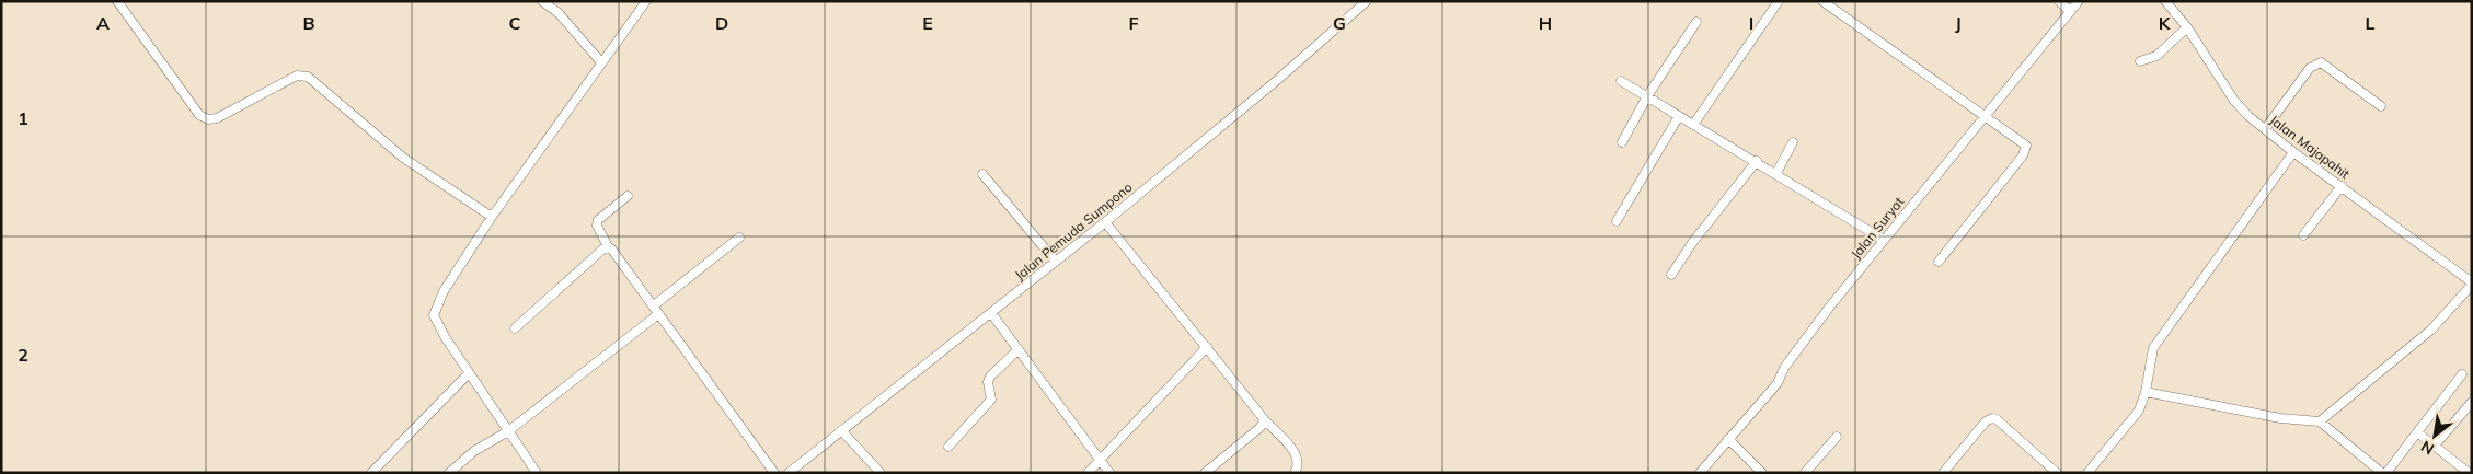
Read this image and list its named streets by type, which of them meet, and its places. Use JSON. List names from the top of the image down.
{
  "streets": {
    "street": ["Jalan Majapahit", "Jalan Suryat", "Jalan Pemuda Sumpono"]
  },
  "north": "bottom left",
  "grid": {
    "columns": [
      "A",
      "B",
      "C",
      "D",
      "E",
      "F",
      "G",
      "H",
      "I",
      "J",
      "K",
      "L"
    ],
    "rows": ["1", "2"]
  }
}
